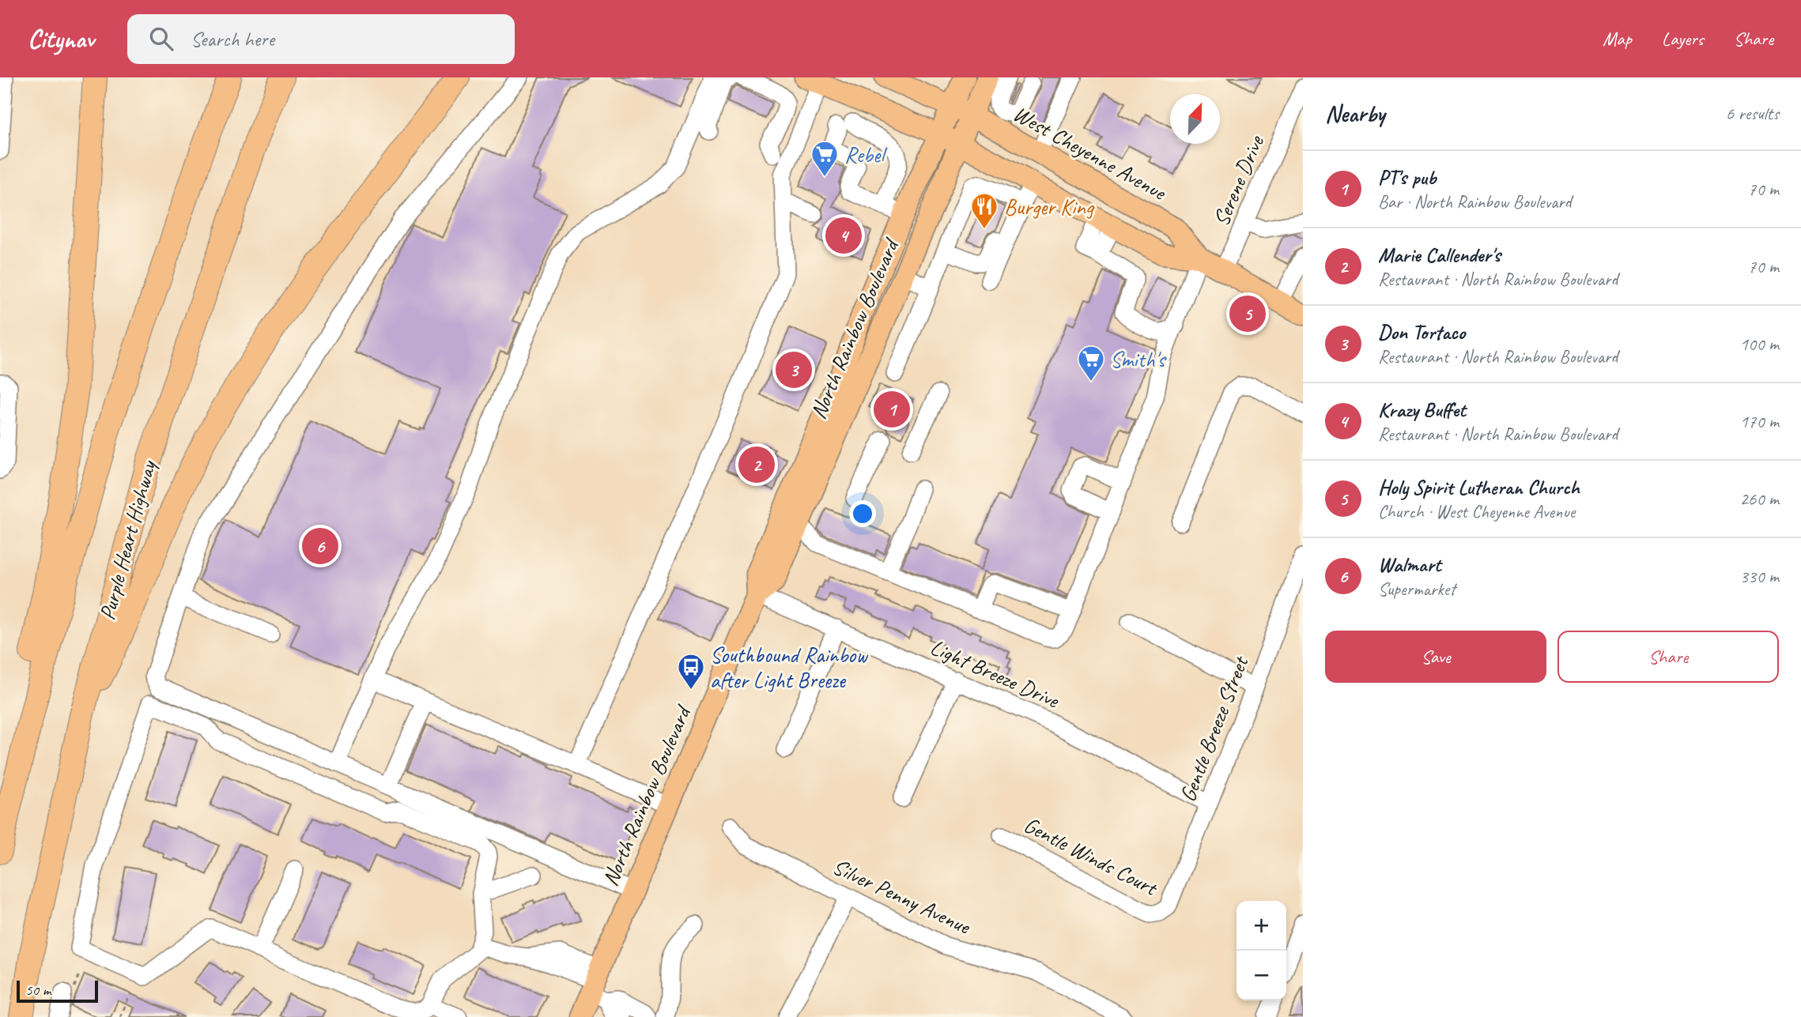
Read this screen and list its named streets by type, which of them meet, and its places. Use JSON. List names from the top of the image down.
{
  "streets": {
    "highway": ["Purple Heart Highway"],
    "main road": ["West Cheyenne Avenue", "North Rainbow Boulevard"],
    "street": [
      "Serene Drive",
      "Light Breeze Drive",
      "Gentle Breeze Street",
      "Gentle Winds Court",
      "Silver Penny Avenue"
    ]
  },
  "crossings": [
    ["West Cheyenne Avenue", "Serene Drive"],
    ["West Cheyenne Avenue", "North Rainbow Boulevard"],
    ["North Rainbow Boulevard", "Light Breeze Drive"],
    ["Light Breeze Drive", "Gentle Breeze Street"],
    ["Gentle Breeze Street", "Gentle Winds Court"]
  ],
  "places": {
    "supermarket": ["Rebel", "Smith's"],
    "restaurant": ["Burger King"],
    "bus stop": ["Southbound Rainbow after Light Breeze"]
  },
  "scale_bar": "50 m",
  "north": "top right",
  "page": {
    "header": "Citynav",
    "search": "Search here",
    "nav": ["Map", "Layers", "Share"],
    "heading": ["Nearby", "6 results"],
    "list": [
      {
        "mark": "1",
        "name": "PT's pub",
        "note": "Bar · North Rainbow Boulevard",
        "value": "70 m"
      },
      {
        "mark": "2",
        "name": "Marie Callender's",
        "note": "Restaurant · North Rainbow Boulevard",
        "value": "70 m"
      },
      {
        "mark": "3",
        "name": "Don Tortaco",
        "note": "Restaurant · North Rainbow Boulevard",
        "value": "100 m"
      },
      {
        "mark": "4",
        "name": "Krazy Buffet",
        "note": "Restaurant · North Rainbow Boulevard",
        "value": "170 m"
      },
      {
        "mark": "5",
        "name": "Holy Spirit Lutheran Church",
        "note": "Church · West Cheyenne Avenue",
        "value": "260 m"
      },
      {
        "mark": "6",
        "name": "Walmart",
        "note": "Supermarket",
        "value": "330 m"
      }
    ],
    "pins": [
      "4",
      "5",
      "3",
      "1",
      "2",
      "6"
    ],
    "buttons": ["Save", "Share"],
    "map_buttons": ["+", "−"],
    "scale": "50 m"
  }
}
